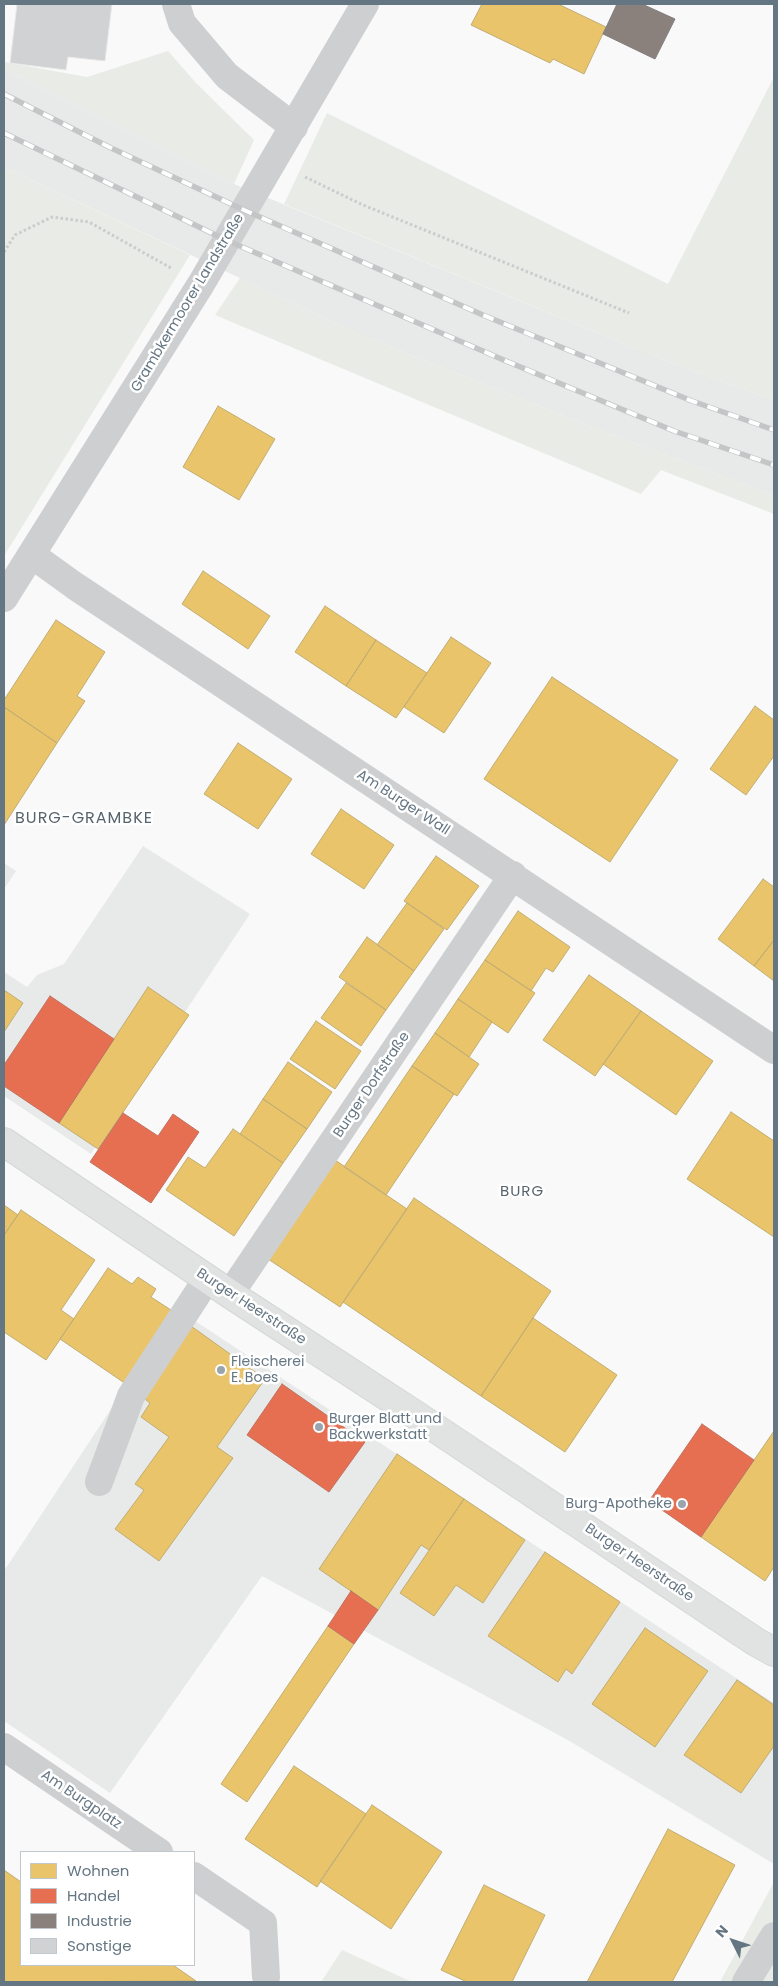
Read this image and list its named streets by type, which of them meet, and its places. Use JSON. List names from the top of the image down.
{
  "streets": {
    "main road": ["Burger Heerstraße"],
    "street": [
      "Grambkermoorer Landstraße",
      "Am Burger Wall",
      "Burger Dorfstraße",
      "Am Burgplatz"
    ]
  },
  "crossings": [
    ["Grambkermoorer Landstraße", "Am Burger Wall"],
    ["Am Burger Wall", "Burger Dorfstraße"],
    ["Burger Dorfstraße", "Burger Heerstraße"]
  ],
  "districts": ["BURG-GRAMBKE", "BURG"],
  "places": ["Fleischerei E. Boes", "Burger Blatt und Backwerkstatt", "Burg-Apotheke"],
  "legend": [
    "Wohnen",
    "Handel",
    "Industrie",
    "Sonstige"
  ],
  "north": "top left"
}
